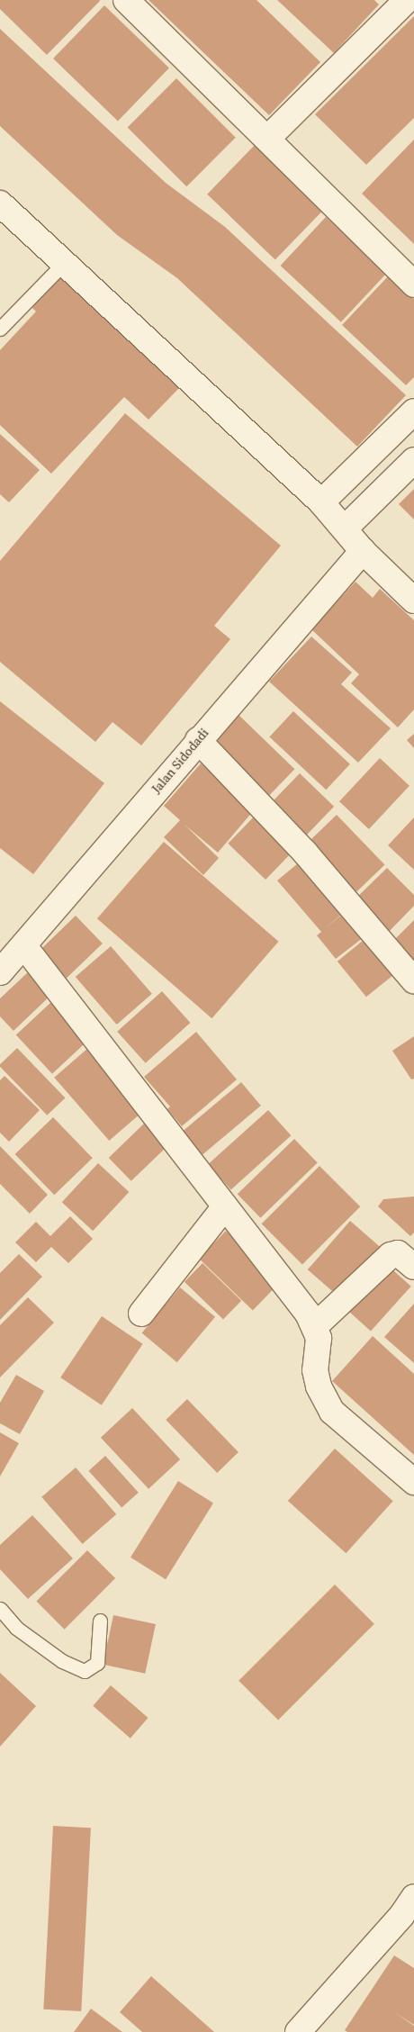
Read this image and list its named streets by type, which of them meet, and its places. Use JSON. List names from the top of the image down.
{
  "streets": {
    "street": ["Jalan Sidodadi"]
  }
}
